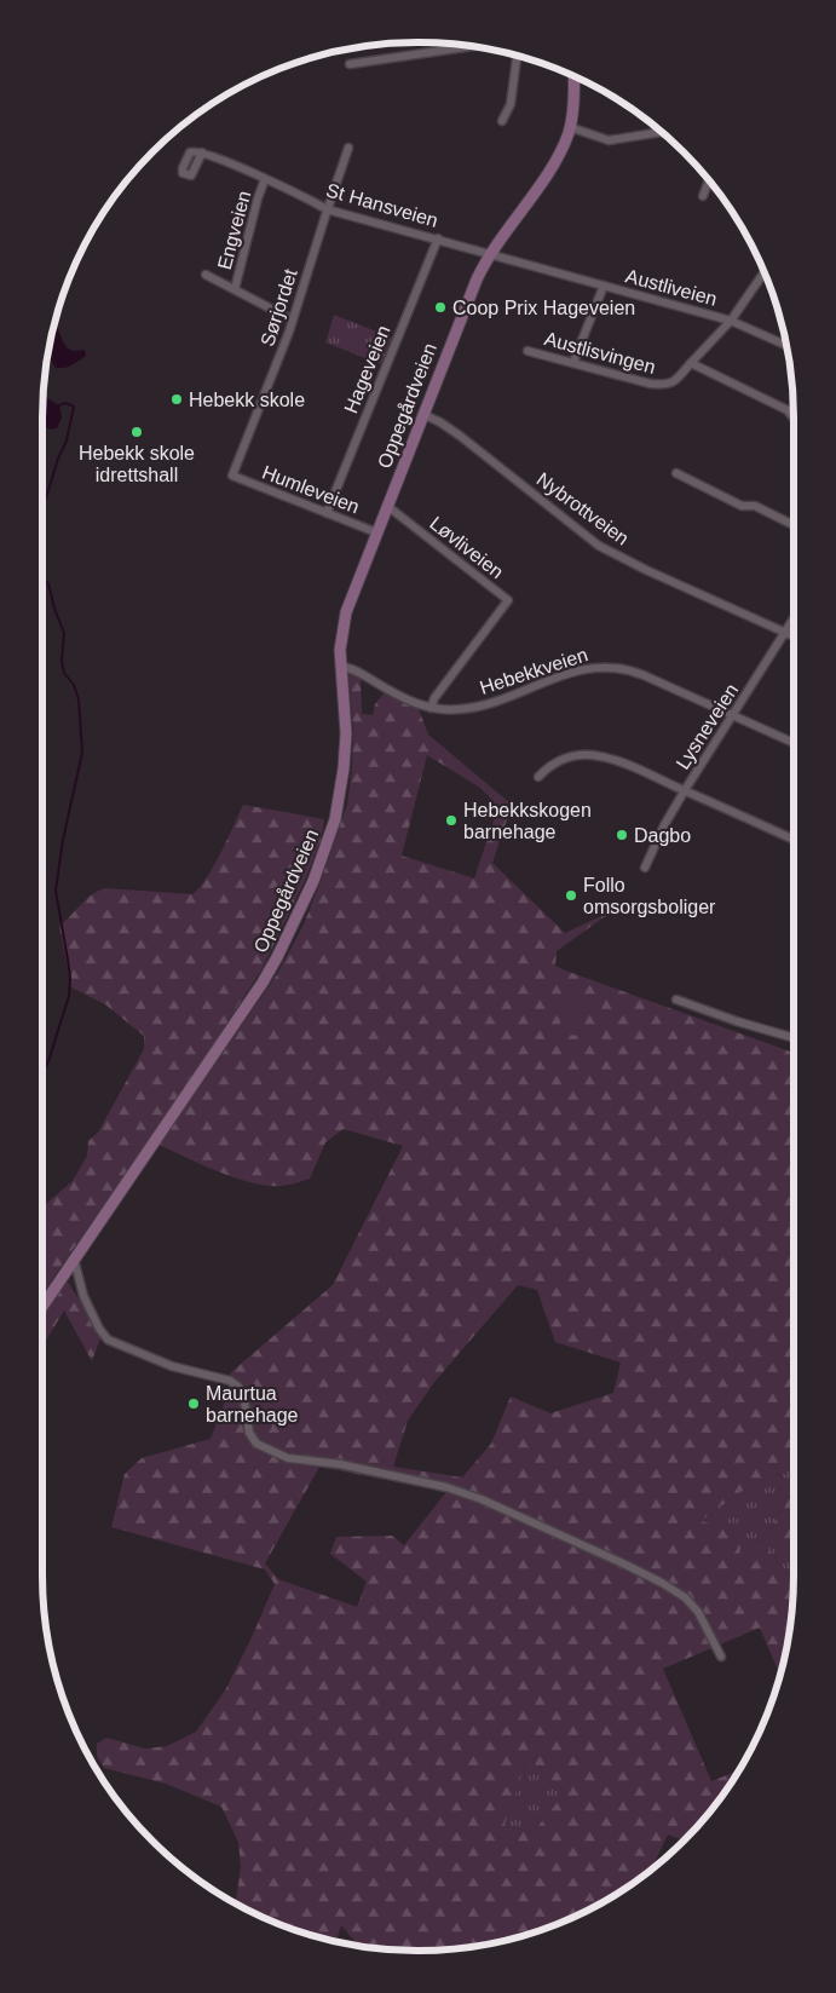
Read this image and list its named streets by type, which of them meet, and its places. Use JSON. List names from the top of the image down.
{
  "streets": {
    "main road": ["Oppegårdveien"],
    "street": [
      "St Hansveien",
      "Engveien",
      "Austliveien",
      "Sørjordet",
      "Austlisvingen",
      "Hageveien",
      "Humleveien",
      "Nybrottveien",
      "Løvliveien",
      "Hebekkveien",
      "Lysneveien"
    ]
  },
  "crossings": [
    ["St Hansveien", "Engveien"],
    ["St Hansveien", "Austliveien"],
    ["St Hansveien", "Sørjordet"],
    ["St Hansveien", "Hageveien"],
    ["St Hansveien", "Oppegårdveien"],
    ["Engveien", "Sørjordet"],
    ["Austliveien", "Austlisvingen"],
    ["Austliveien", "Oppegårdveien"],
    ["Sørjordet", "Humleveien"],
    ["Hageveien", "Humleveien"],
    ["Oppegårdveien", "Humleveien"],
    ["Oppegårdveien", "Nybrottveien"],
    ["Oppegårdveien", "Løvliveien"],
    ["Oppegårdveien", "Hebekkveien"],
    ["Nybrottveien", "Lysneveien"],
    ["Løvliveien", "Hebekkveien"],
    ["Hebekkveien", "Lysneveien"]
  ],
  "places": [
    "Coop Prix Hageveien",
    "Hebekk skole",
    "Hebekk skole idrettshall",
    "Hebekkskogen barnehage",
    "Dagbo",
    "Follo omsorgsboliger",
    "Maurtua barnehage"
  ]
}
